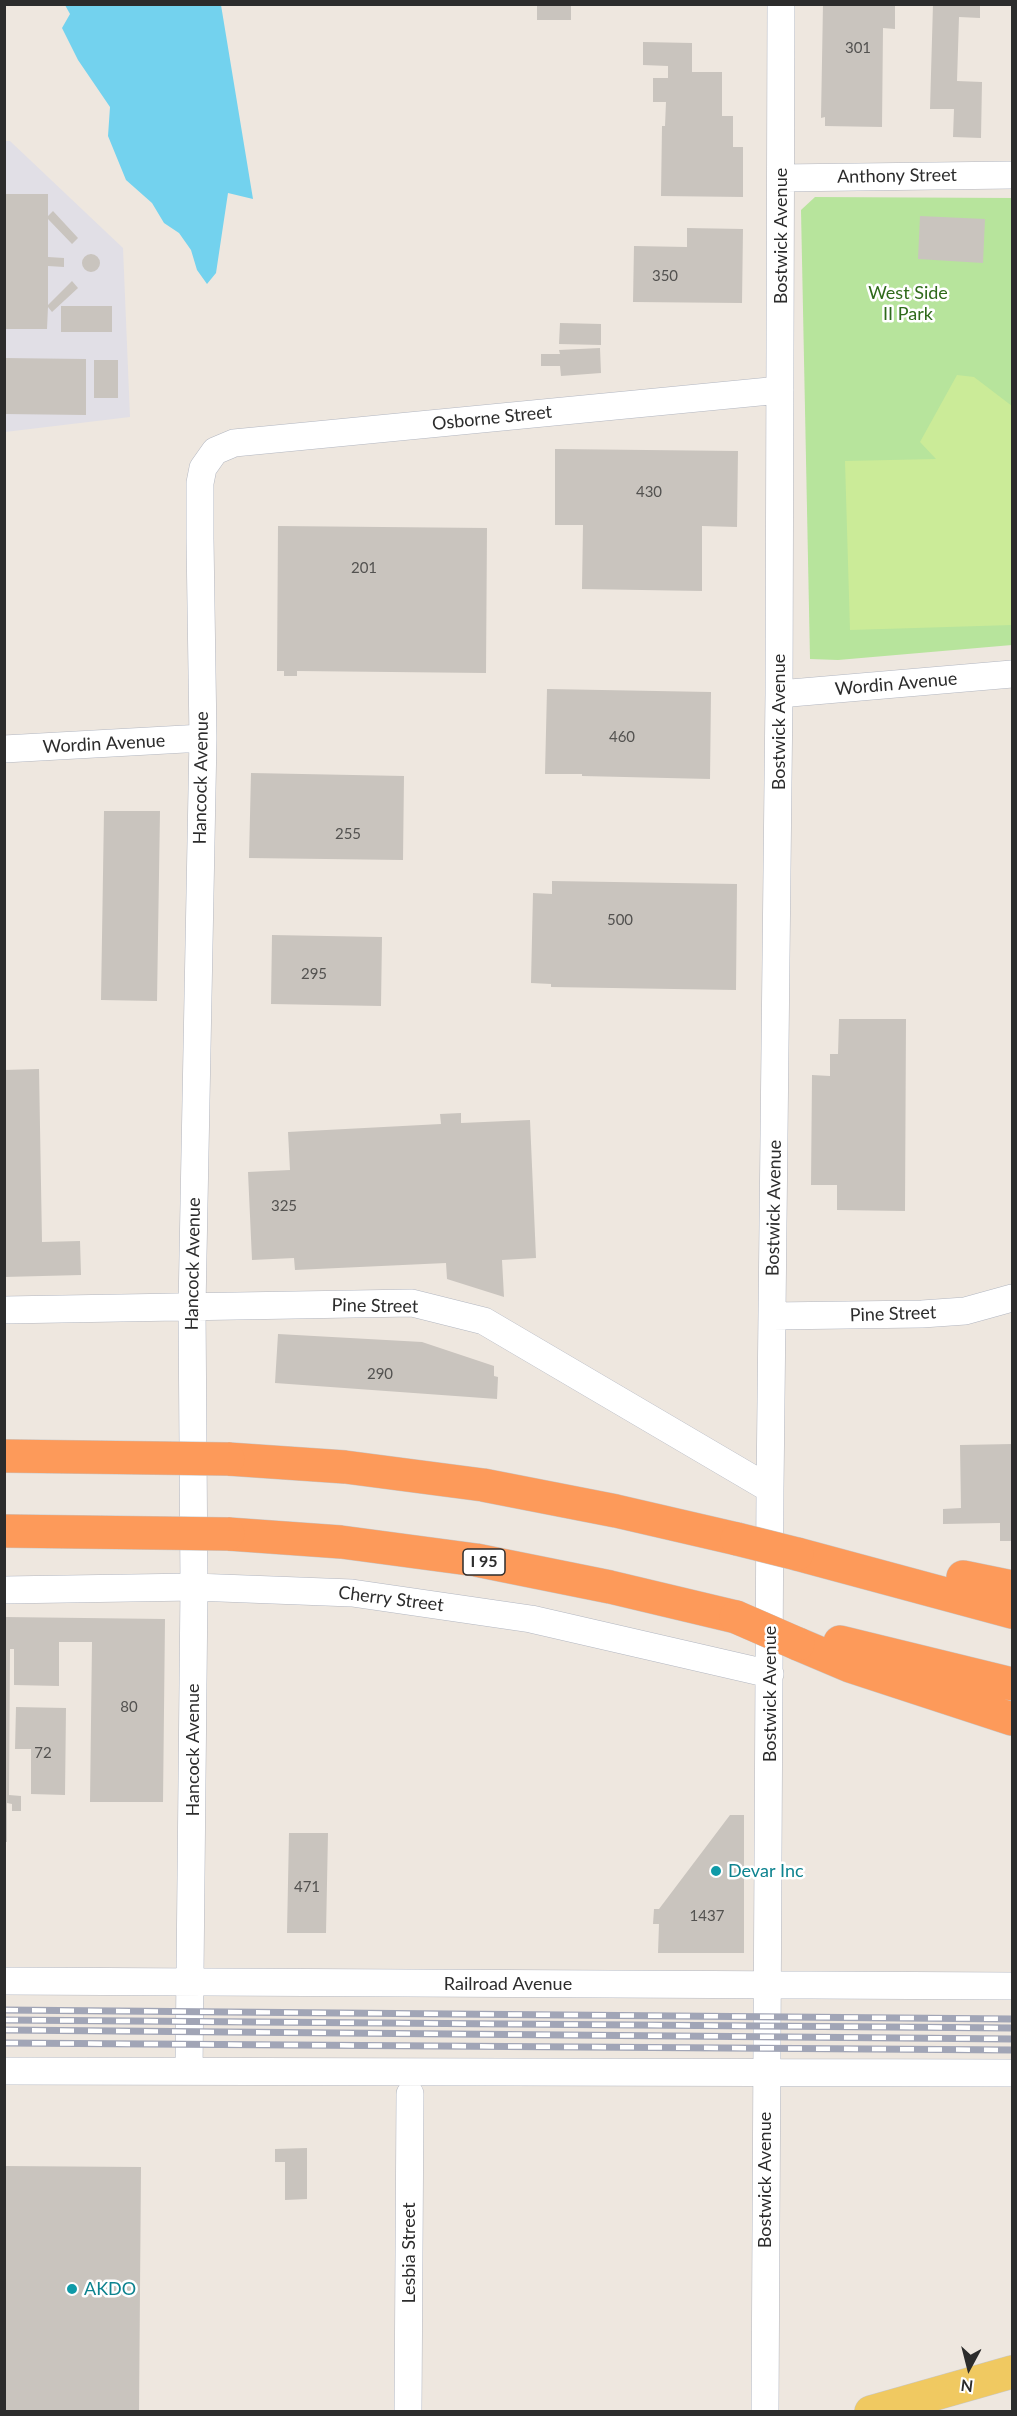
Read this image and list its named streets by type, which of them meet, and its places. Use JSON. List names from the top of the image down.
{
  "streets": {
    "highway": ["I 95"],
    "street": [
      "Anthony Street",
      "Bostwick Avenue",
      "Osborne Street",
      "Wordin Avenue",
      "Hancock Avenue",
      "Pine Street",
      "Cherry Street",
      "Railroad Avenue",
      "Lesbia Street"
    ]
  },
  "crossings": [
    ["Anthony Street", "Bostwick Avenue"],
    ["Bostwick Avenue", "Osborne Street"],
    ["Bostwick Avenue", "Wordin Avenue"],
    ["Bostwick Avenue", "Pine Street"],
    ["Bostwick Avenue", "Cherry Street"],
    ["Bostwick Avenue", "Railroad Avenue"],
    ["Osborne Street", "Hancock Avenue"],
    ["Wordin Avenue", "Hancock Avenue"],
    ["Hancock Avenue", "Pine Street"],
    ["Hancock Avenue", "Cherry Street"],
    ["Hancock Avenue", "Railroad Avenue"]
  ],
  "parks": ["West Side II Park"],
  "places": ["Devar Inc", "AKDO"],
  "house_numbers": [
    "301",
    "350",
    "430",
    "201",
    "460",
    "255",
    "500",
    "295",
    "325",
    "290",
    "80",
    "72",
    "471",
    "1437"
  ],
  "north": "bottom"
}
